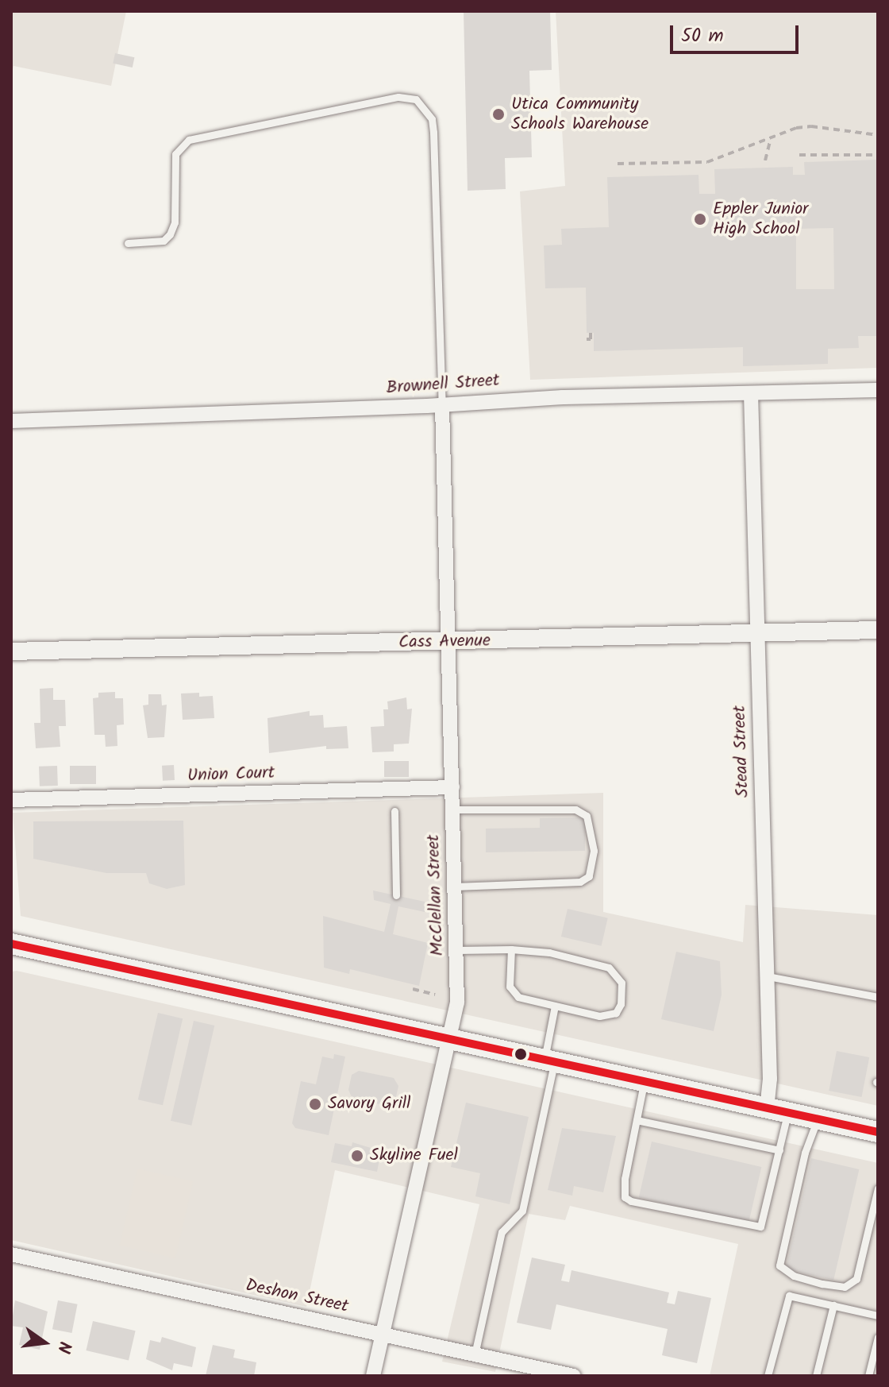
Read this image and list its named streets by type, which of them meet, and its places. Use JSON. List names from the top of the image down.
{
  "streets": {
    "street": [
      "Brownell Street",
      "Cass Avenue",
      "Stead Street",
      "Union Court",
      "McClellan Street",
      "Deshon Street"
    ]
  },
  "crossings": [
    ["Brownell Street", "Stead Street"],
    ["Brownell Street", "McClellan Street"],
    ["Cass Avenue", "Stead Street"],
    ["Cass Avenue", "McClellan Street"],
    ["Union Court", "McClellan Street"],
    ["McClellan Street", "Deshon Street"]
  ],
  "places": [
    "Utica Community Schools Warehouse",
    "Eppler Junior High School",
    "Savory Grill",
    "Skyline Fuel"
  ],
  "scale_bar": "50 m",
  "north": "right"
}
